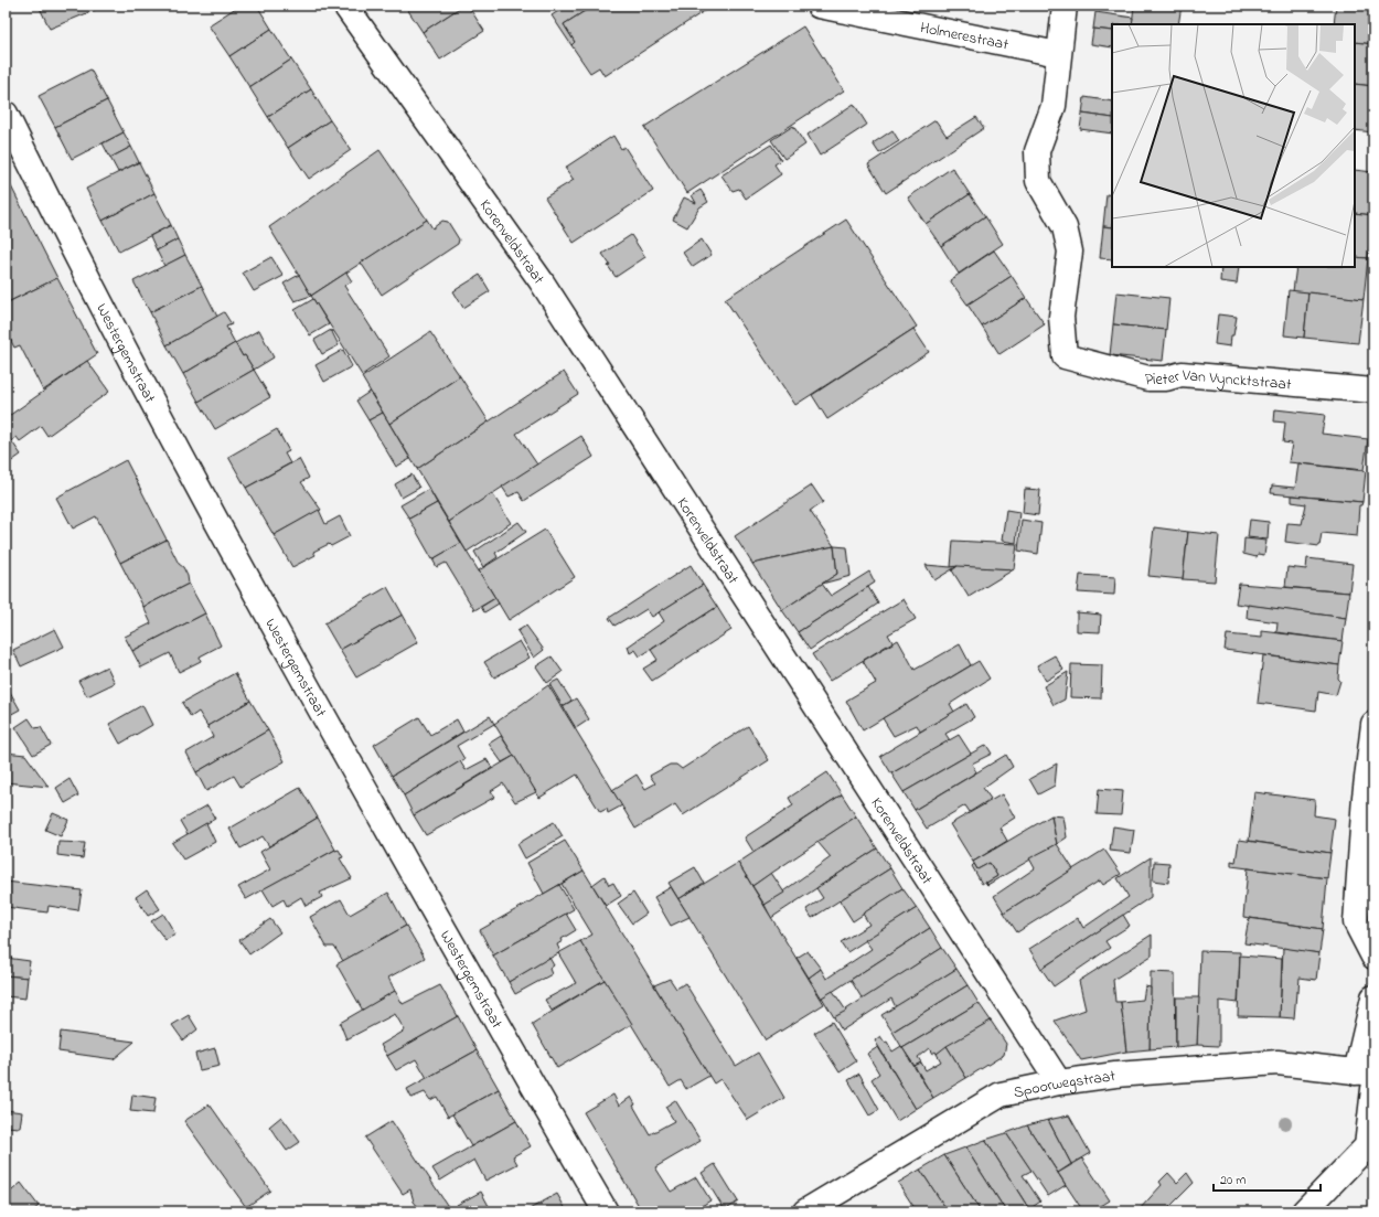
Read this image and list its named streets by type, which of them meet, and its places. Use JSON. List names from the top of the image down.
{
  "streets": {
    "street": [
      "Holmerestraat",
      "Korenveldstraat",
      "Westergemstraat",
      "Pieter Van Vyncktstraat",
      "Spoorwegstraat"
    ]
  },
  "crossings": [
    ["Holmerestraat", "Pieter Van Vyncktstraat"],
    ["Korenveldstraat", "Spoorwegstraat"]
  ],
  "scale_bar": "20 m"
}
